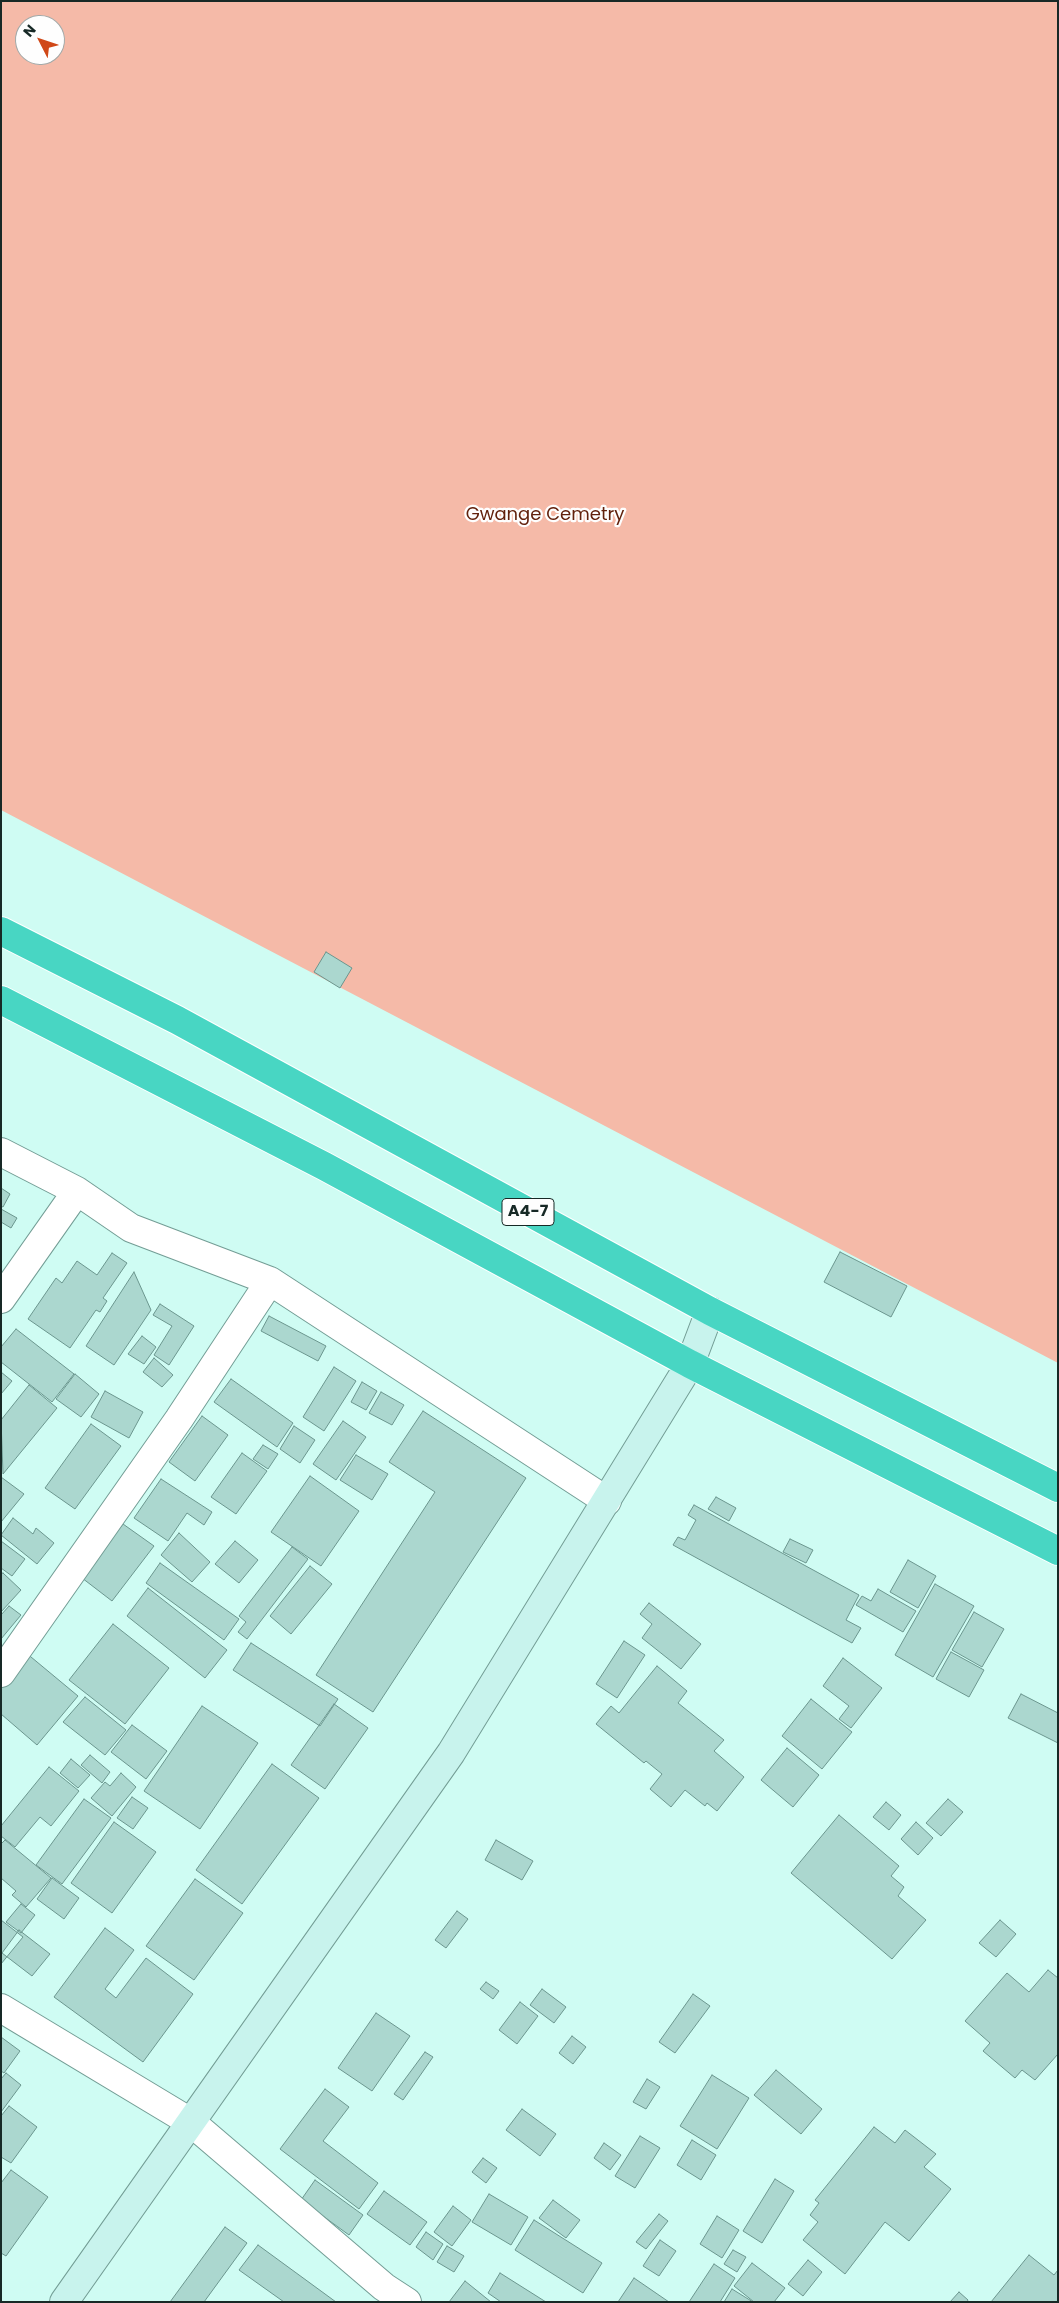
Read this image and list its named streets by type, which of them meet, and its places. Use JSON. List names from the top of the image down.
{
  "streets": {
    "highway": ["A4-7"]
  },
  "parks": ["Gwange Cemetry"],
  "north": "top left"
}
